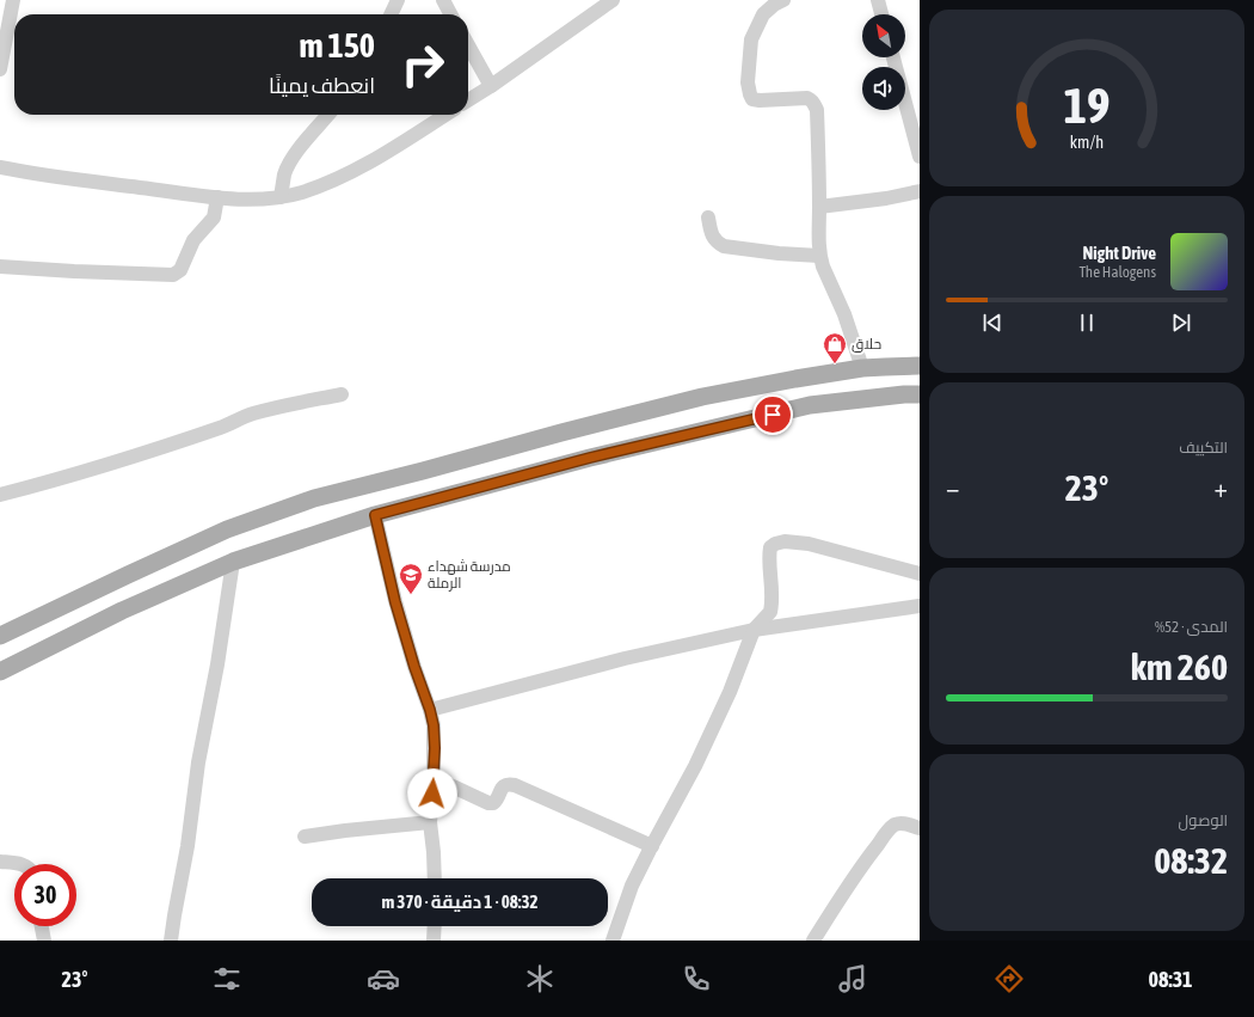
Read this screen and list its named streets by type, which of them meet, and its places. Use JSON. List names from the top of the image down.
{
  "places": {
    "shop": ["حلاق"],
    "school or university": ["مدرسة شهداء الرملة"]
  },
  "north": "top left",
  "page": {
    "turn": ["150 m", "انعطف يمينًا"],
    "song": ["Night Drive", "The Halogens"],
    "tile": [
      "التكييف",
      ["المدى · 52%", "260 km"],
      ["الوصول", "08:32"]
    ],
    "heat": ["−", "23°", "+"],
    "limit": "30",
    "trip": "08:32 · 1 دقيقة · 370 m",
    "tabs": ["08:31", "23°"],
    "gauge": ["19", "km/h"]
  }
}
